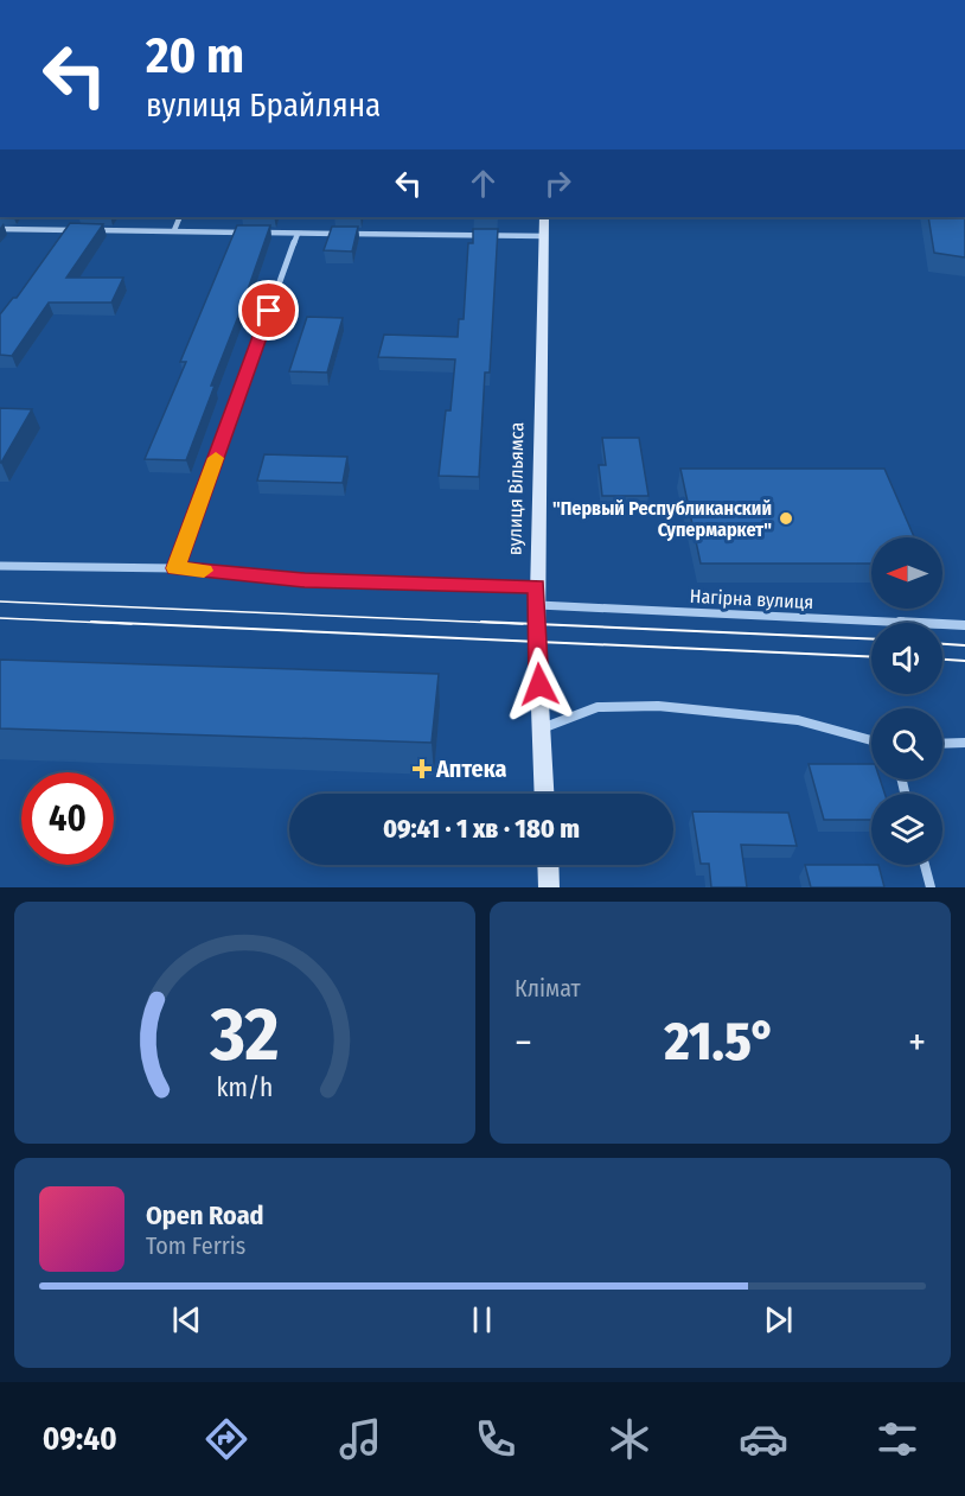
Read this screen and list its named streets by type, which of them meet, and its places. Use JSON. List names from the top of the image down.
{
  "streets": {
    "street": ["вулиця Вільямса", "Нагірна вулиця"]
  },
  "crossings": [
    ["вулиця Вільямса", "Нагірна вулиця"]
  ],
  "places": {
    "other": ["\"Первый Республиканский Супермаркет\""],
    "health": ["Аптека"]
  },
  "north": "left",
  "page": {
    "turn": ["20 m", "вулиця Брайляна"],
    "limit": "40",
    "trip": "09:41 · 1 хв · 180 m",
    "tile": "Клімат",
    "heat": ["−", "21.5°", "+"],
    "song": ["Open Road", "Tom Ferris"],
    "tabs": "09:40",
    "gauge": ["32", "km/h"]
  }
}
